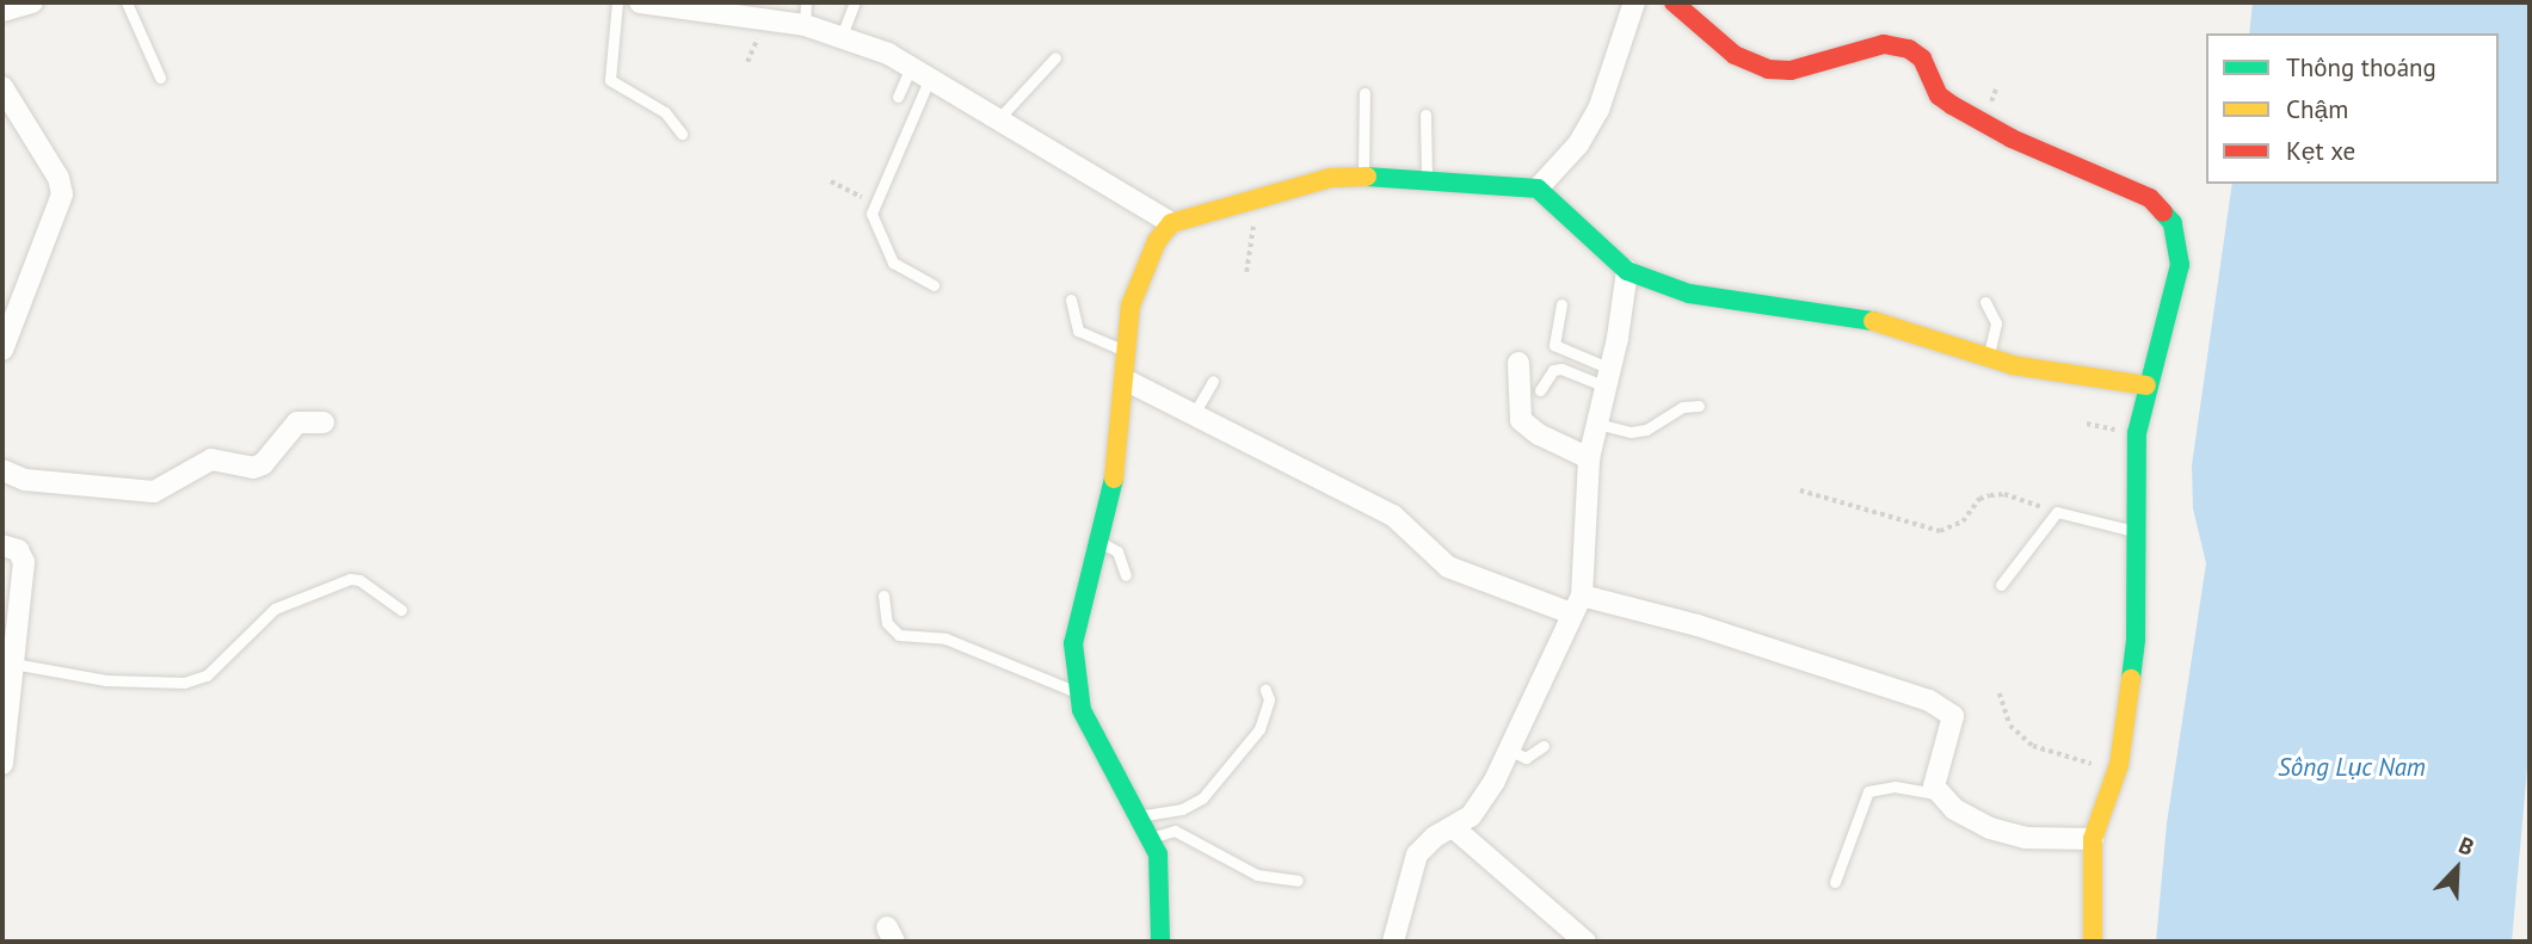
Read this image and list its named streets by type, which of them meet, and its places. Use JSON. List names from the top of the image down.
{
  "water": ["Sông Lục Nam"],
  "legend": ["Thông thoáng", "Chậm", "Kẹt xe"],
  "north": "top right"
}
